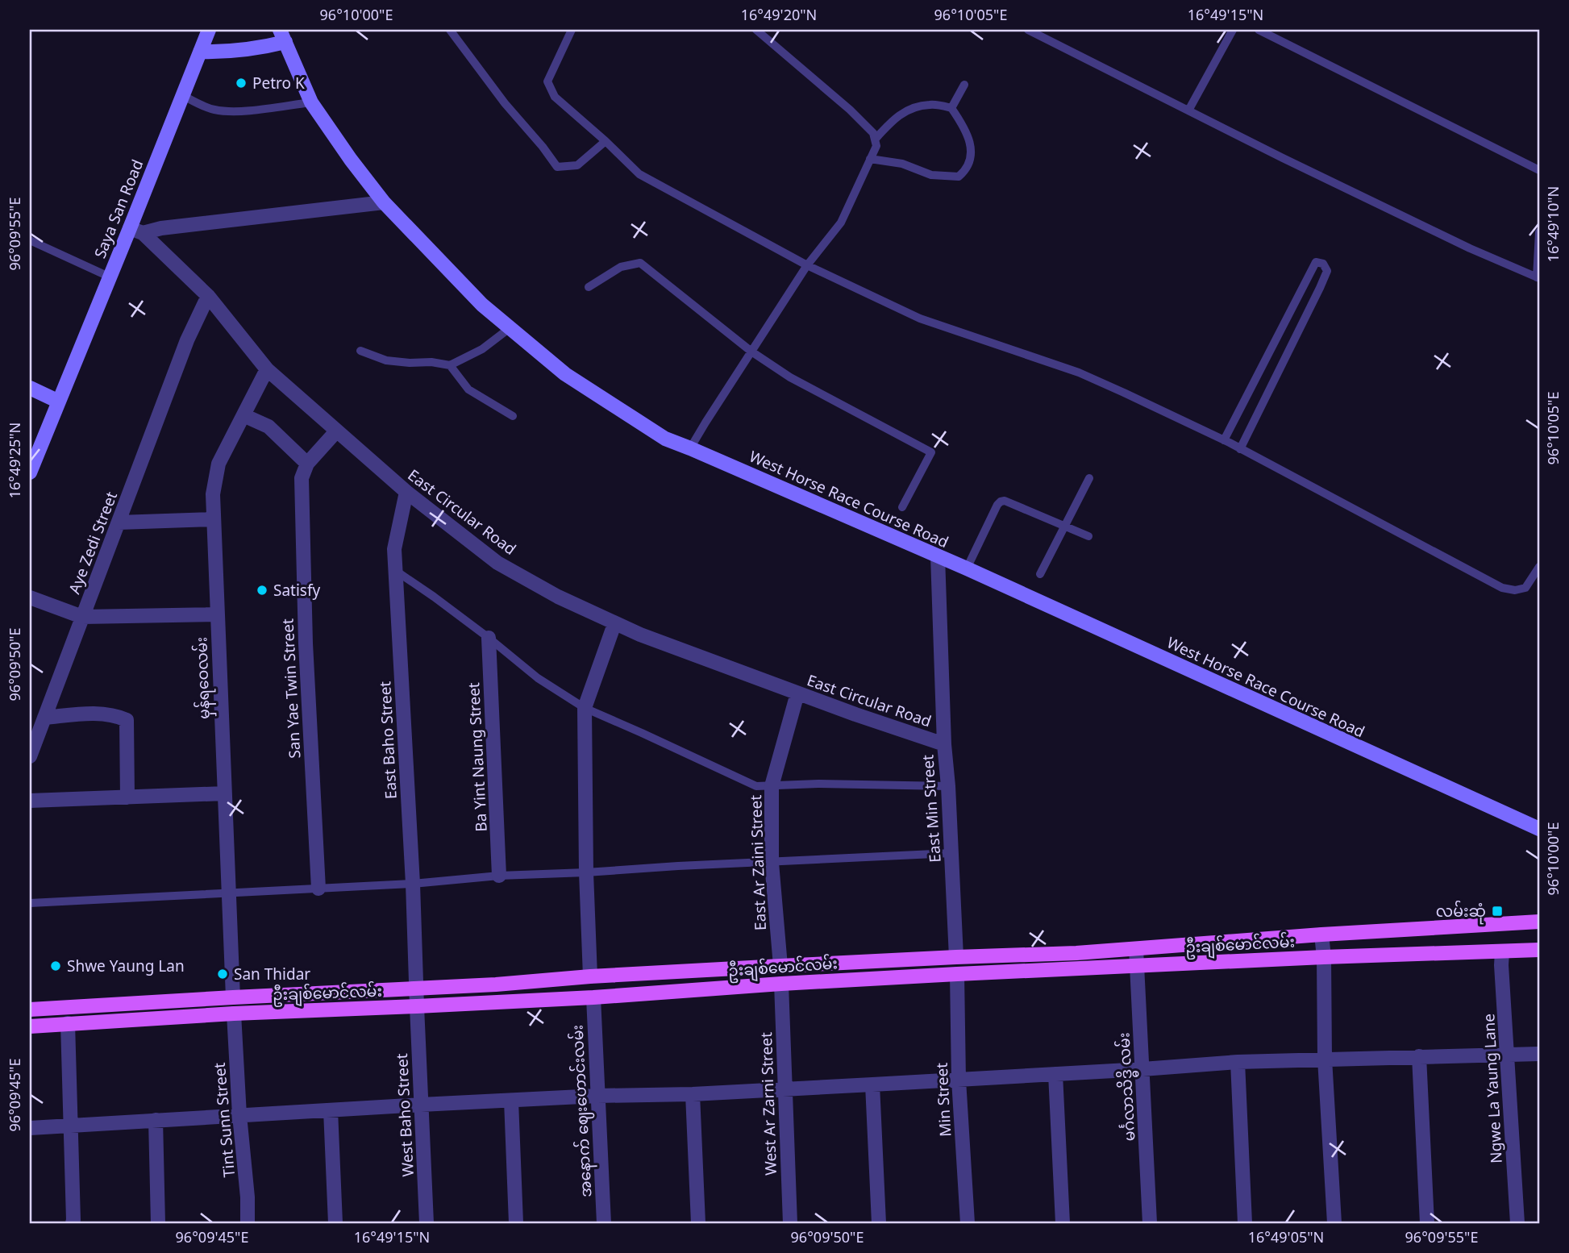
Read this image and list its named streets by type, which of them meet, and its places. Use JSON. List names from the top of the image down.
{
  "streets": {
    "main road": ["ဦးချစ်မောင်လမ်း"],
    "street": [
      "Saya San Road",
      "West Horse Race Course Road",
      "East Circular Road",
      "Aye Zedi Street",
      "မှန်ရဝေလမ်း",
      "San Yae Twin Street",
      "East Baho Street",
      "Ba Yint Naung Street",
      "East Min Street",
      "East Ar Zaini Street",
      "မင်္ဂလာသိဒ္ဓိ လမ်း",
      "Ngwe La Yaung Lane",
      "Min Street",
      "West Ar Zarni Street",
      "အနောက် ဈေးဟောင်းလမ်း",
      "West Baho Street",
      "Tint Sunn Street"
    ]
  },
  "crossings": [
    ["Saya San Road", "East Circular Road"],
    ["West Horse Race Course Road", "East Min Street"],
    ["East Circular Road", "Aye Zedi Street"],
    ["East Circular Road", "မှန်ရဝေလမ်း"],
    ["East Circular Road", "East Baho Street"],
    ["East Circular Road", "East Min Street"],
    ["East Circular Road", "East Ar Zaini Street"],
    ["မှန်ရဝေလမ်း", "ဦးချစ်မောင်လမ်း"],
    ["East Baho Street", "ဦးချစ်မောင်လမ်း"],
    ["East Baho Street", "West Baho Street"],
    ["East Min Street", "ဦးချစ်မောင်လမ်း"],
    ["East Ar Zaini Street", "ဦးချစ်မောင်လမ်း"],
    ["ဦးချစ်မောင်လမ်း", "မင်္ဂလာသိဒ္ဓိ လမ်း"],
    ["ဦးချစ်မောင်လမ်း", "Ngwe La Yaung Lane"],
    ["ဦးချစ်မောင်လမ်း", "Min Street"],
    ["ဦးချစ်မောင်လမ်း", "West Ar Zarni Street"],
    ["ဦးချစ်မောင်လမ်း", "အနောက် ဈေးဟောင်းလမ်း"],
    ["ဦးချစ်မောင်လမ်း", "West Baho Street"],
    ["ဦးချစ်မောင်လမ်း", "Tint Sunn Street"]
  ],
  "places": {
    "other": [
      "Petro K",
      "Satisfy",
      "Shwe Yaung Lan",
      "San Thidar"
    ],
    "transit": ["လမ်းဆုံ"]
  },
  "coordinates": [
    "96°10'00\"E",
    "16°49'20\"N",
    "96°10'05\"E",
    "16°49'15\"N",
    "16°49'10\"N",
    "96°09'55\"E",
    "16°49'25\"N",
    "96°09'50\"E",
    "96°09'45\"E",
    "16°49'05\"N"
  ]
}
